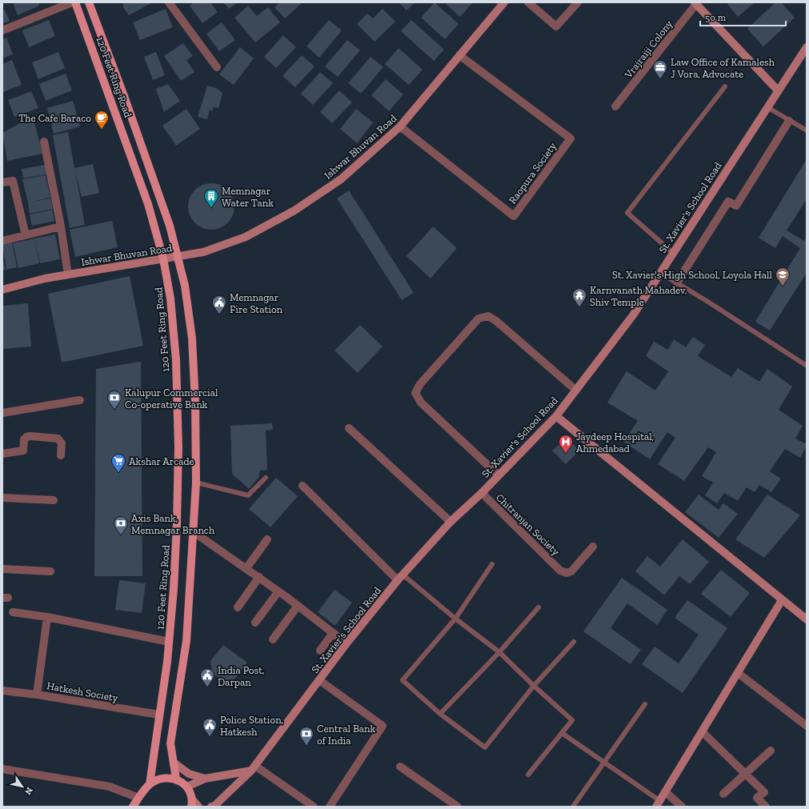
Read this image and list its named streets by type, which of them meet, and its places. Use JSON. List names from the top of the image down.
{
  "streets": {
    "main road": ["120 Feet Ring Road"],
    "street": [
      "Vrajraiji Colony",
      "Ishwar Bhuvan Road",
      "Raopura Society",
      "St. Xavier's School Road",
      "Chitranjan Society",
      "Hatkesh Society"
    ]
  },
  "crossings": [
    ["120 Feet Ring Road", "Ishwar Bhuvan Road"],
    ["120 Feet Ring Road", "Hatkesh Society"],
    ["Ishwar Bhuvan Road", "Raopura Society"],
    ["St. Xavier's School Road", "Chitranjan Society"]
  ],
  "places": {
    "office": ["Law Office of Kamalesh J Vora, Advocate"],
    "cafe": ["The Cafe Baraco"],
    "building": ["Memnagar Water Tank"],
    "school or university": ["St. Xavier's High School, Loyola Hall"],
    "temple": ["Karnvanath Mahadev, Shiv Temple"],
    "public building": ["Memnagar Fire Station", "India Post, Darpan", "Police Station, Hatkesh"],
    "bank": ["Kalupur Commercial Co-operative Bank", "Axis Bank, Memnagar Branch", "Central Bank of India"],
    "hospital": ["Jaydeep Hospital, Ahmedabad"],
    "supermarket": ["Akshar Arcade"]
  },
  "scale_bar": "50 m",
  "north": "bottom right"
}
